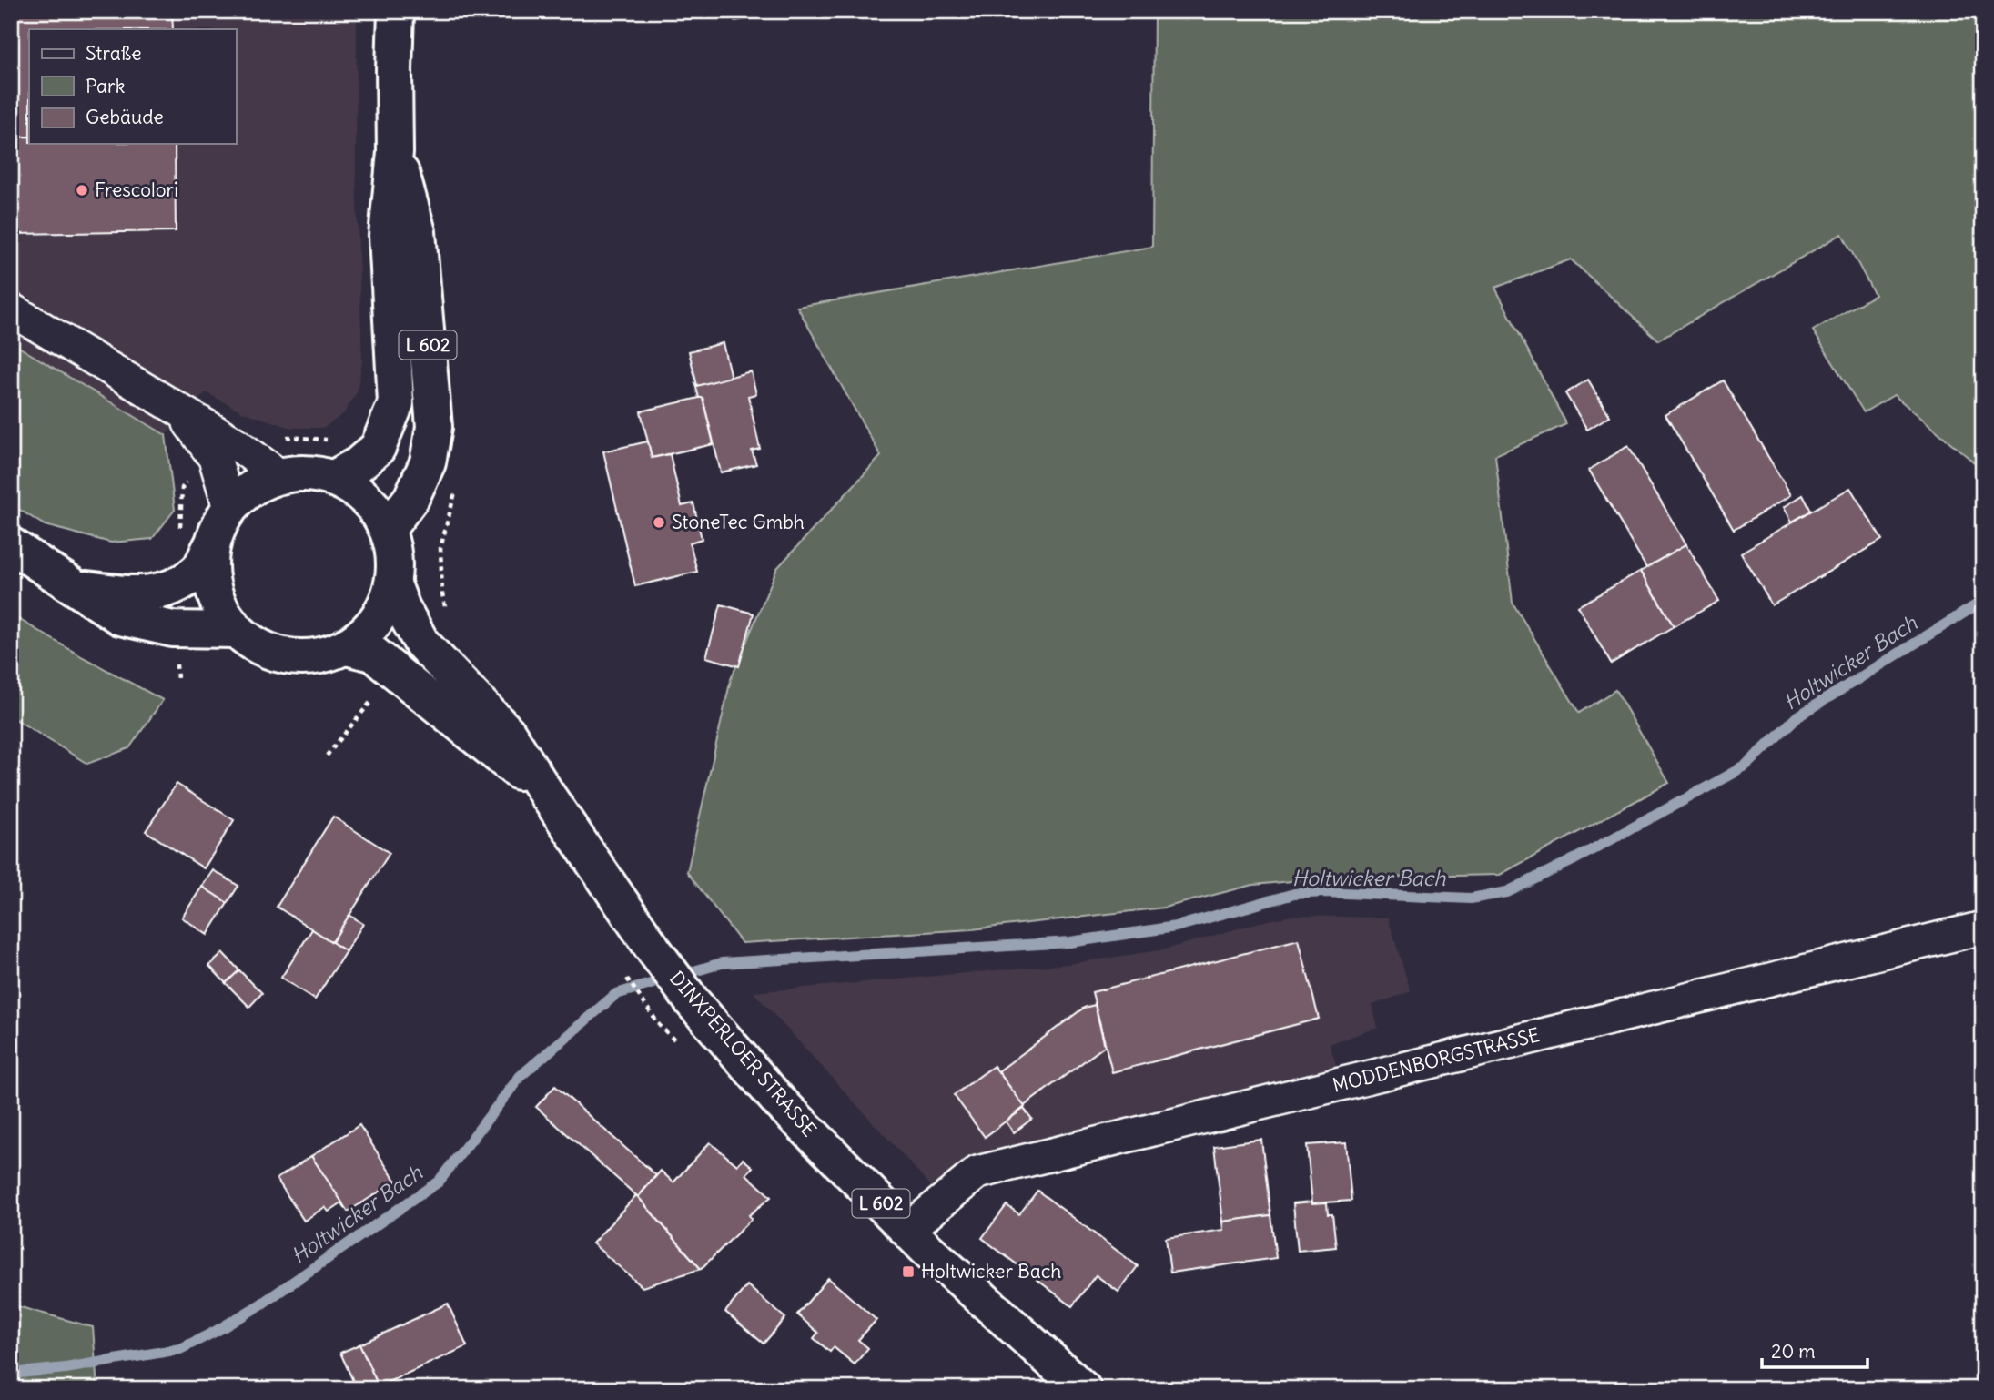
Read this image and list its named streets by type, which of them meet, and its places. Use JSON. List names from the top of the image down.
{
  "streets": {
    "main road": ["L 602", "DINXPERLOER STRASSE"],
    "street": ["MODDENBORGSTRASSE"]
  },
  "crossings": [
    ["L 602", "DINXPERLOER STRASSE"],
    ["DINXPERLOER STRASSE", "MODDENBORGSTRASSE"]
  ],
  "water": ["Holtwicker Bach"],
  "places": {
    "other": ["Frescolori", "StoneTec Gmbh"],
    "transit": ["Holtwicker Bach"]
  },
  "legend": ["Straße", "Park", "Gebäude"],
  "scale_bar": "20 m"
}
